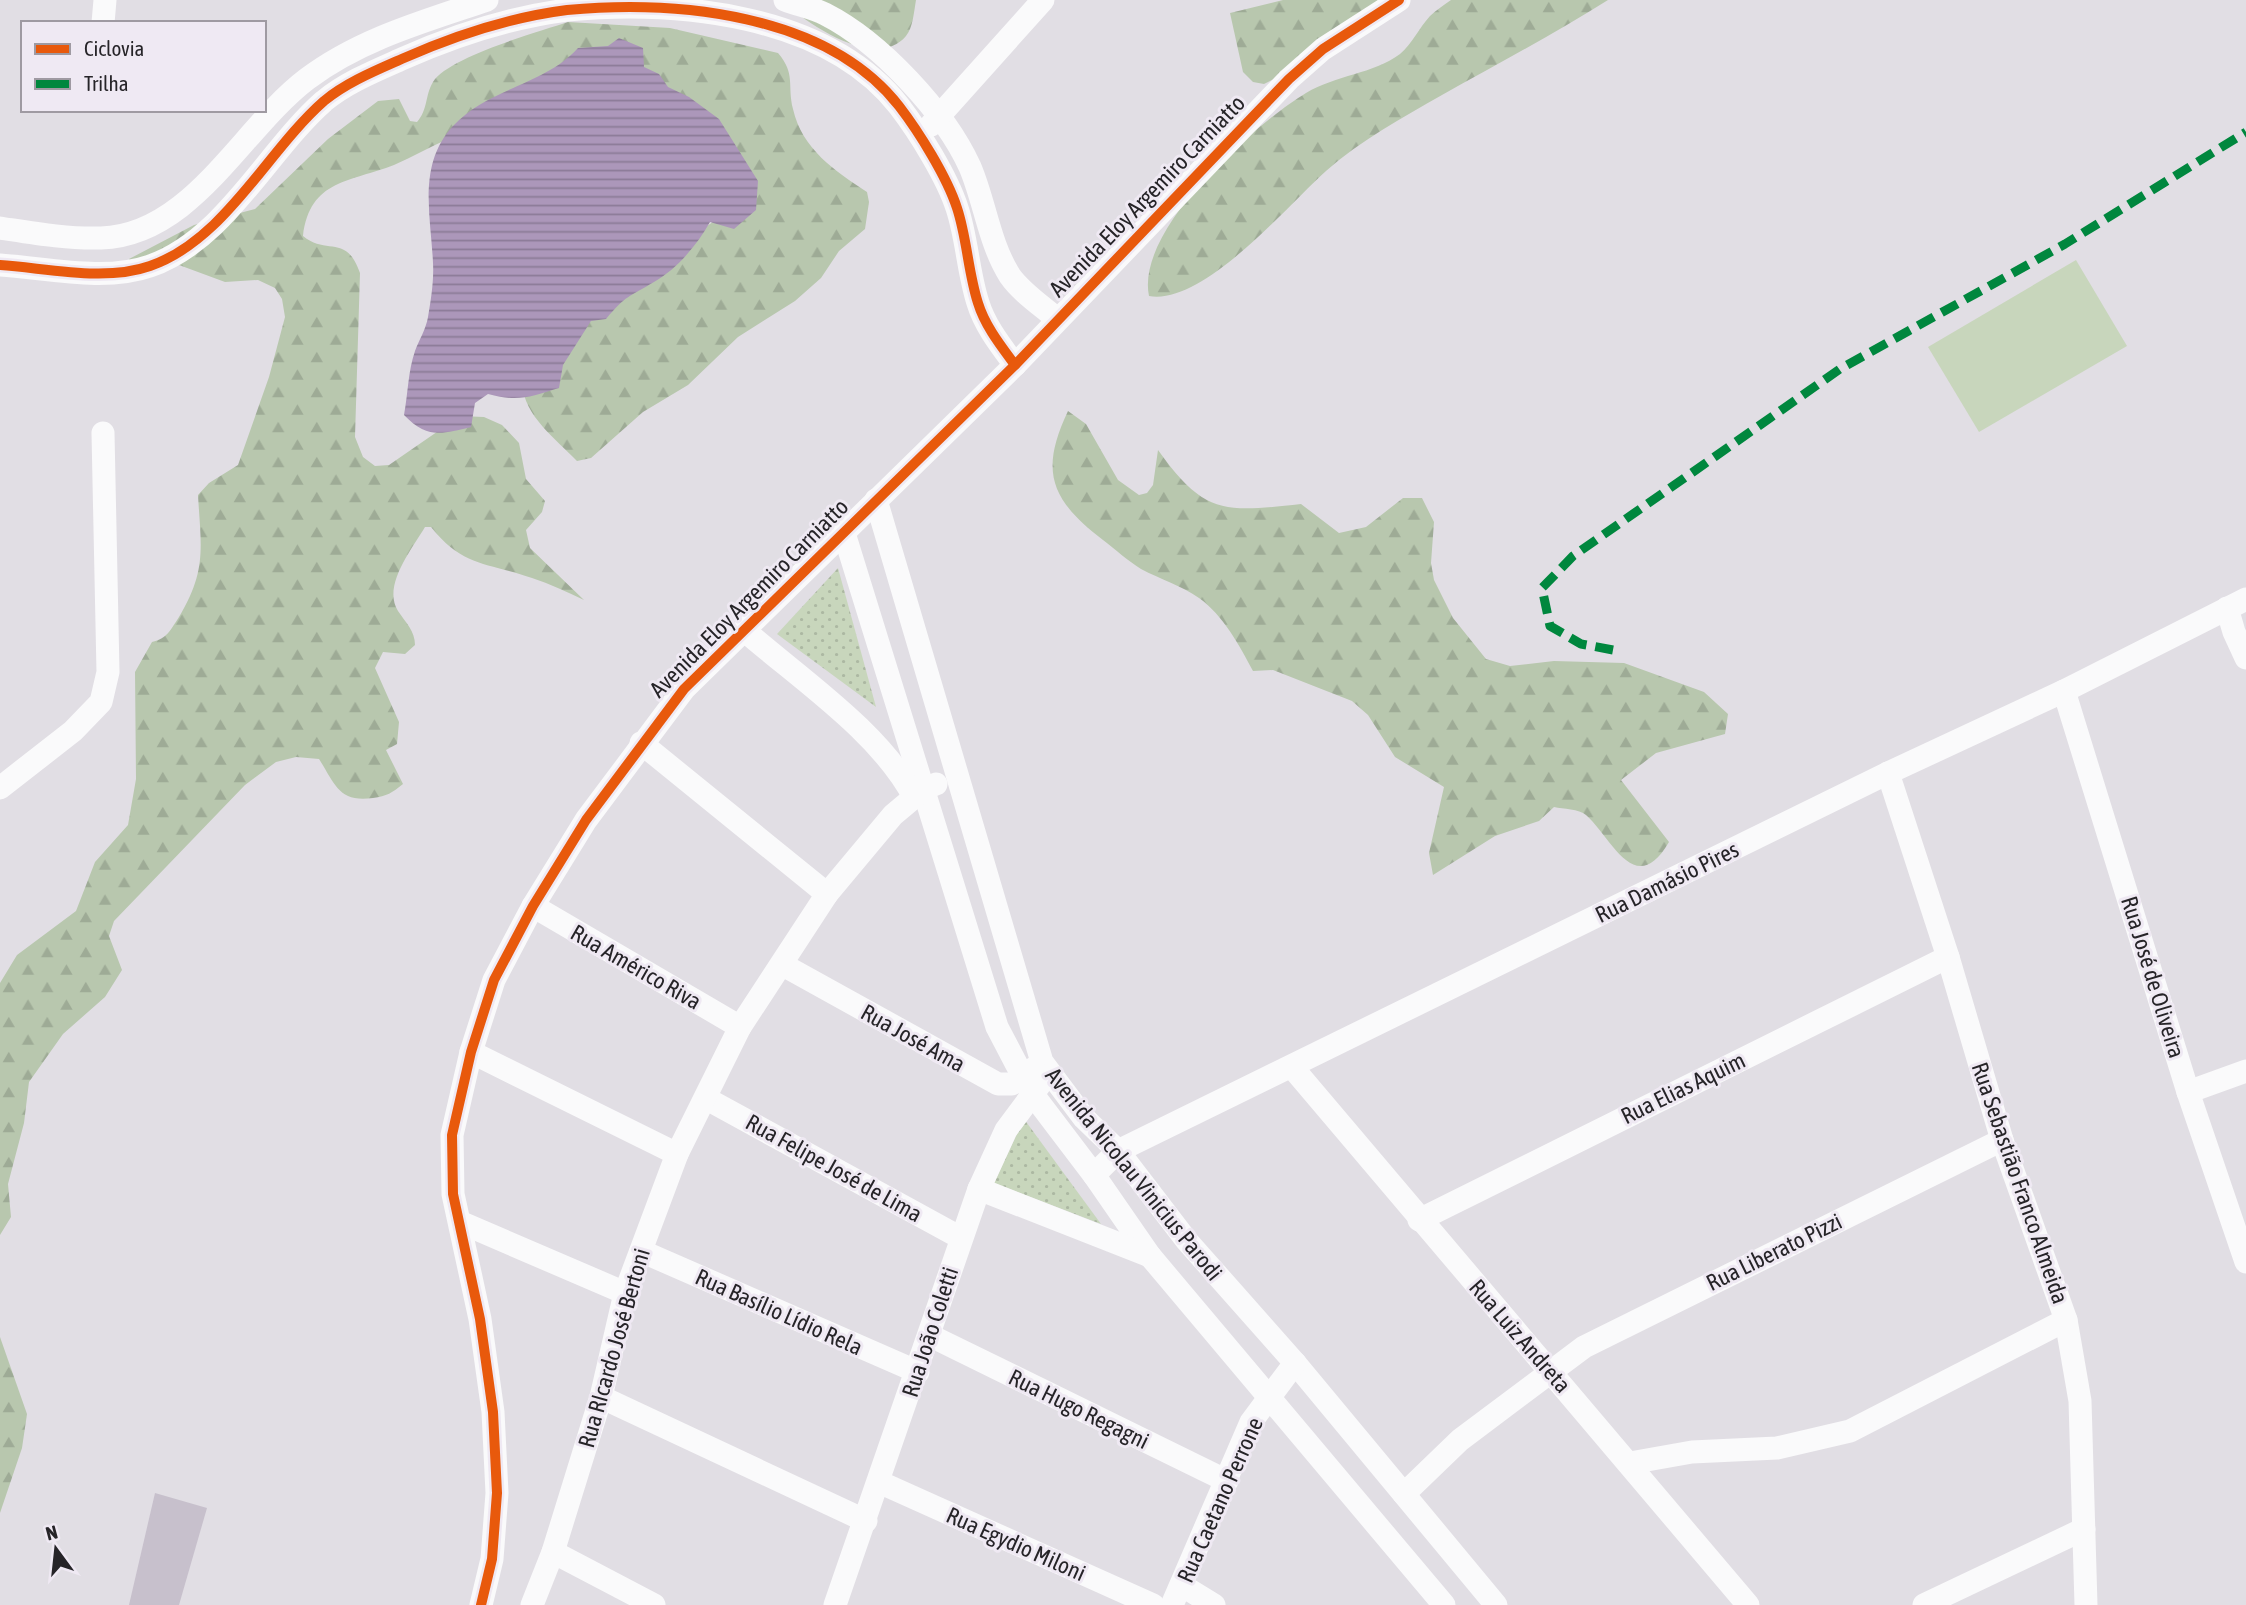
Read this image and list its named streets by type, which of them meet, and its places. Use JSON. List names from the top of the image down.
{
  "streets": {
    "street": [
      "Avenida Eloy Argemiro Carniatto",
      "Rua Damásio Pires",
      "Rua Américo Riva",
      "Rua José de Oliveira",
      "Rua José Ama",
      "Rua Elias Aquim",
      "Rua Felipe José de Lima",
      "Avenida Nicolau Vinicius Parodi",
      "Rua Sebastião Franco Almeida",
      "Rua Liberato Pizzi",
      "Rua Basílio Lídio Rela",
      "Rua João Coletti",
      "Rua Luiz Andreta",
      "Rua RIcardo José Bertoni",
      "Rua Hugo Regagni",
      "Rua Caetano Perrone",
      "Rua Egydio Miloni"
    ]
  },
  "crossings": [
    ["Avenida Eloy Argemiro Carniatto", "Rua Américo Riva"],
    ["Avenida Eloy Argemiro Carniatto", "Avenida Nicolau Vinicius Parodi"],
    ["Rua Damásio Pires", "Rua José de Oliveira"],
    ["Rua Damásio Pires", "Avenida Nicolau Vinicius Parodi"],
    ["Rua Damásio Pires", "Rua Sebastião Franco Almeida"],
    ["Rua Damásio Pires", "Rua Luiz Andreta"],
    ["Rua Américo Riva", "Rua RIcardo José Bertoni"],
    ["Rua José Ama", "Avenida Nicolau Vinicius Parodi"],
    ["Rua José Ama", "Rua João Coletti"],
    ["Rua José Ama", "Rua RIcardo José Bertoni"],
    ["Rua Elias Aquim", "Rua Sebastião Franco Almeida"],
    ["Rua Elias Aquim", "Rua Luiz Andreta"],
    ["Rua Felipe José de Lima", "Rua João Coletti"],
    ["Rua Felipe José de Lima", "Rua RIcardo José Bertoni"],
    ["Avenida Nicolau Vinicius Parodi", "Rua Liberato Pizzi"],
    ["Avenida Nicolau Vinicius Parodi", "Rua João Coletti"],
    ["Avenida Nicolau Vinicius Parodi", "Rua RIcardo José Bertoni"],
    ["Avenida Nicolau Vinicius Parodi", "Rua Caetano Perrone"],
    ["Rua Sebastião Franco Almeida", "Rua Liberato Pizzi"],
    ["Rua Liberato Pizzi", "Rua Luiz Andreta"],
    ["Rua Basílio Lídio Rela", "Rua João Coletti"],
    ["Rua Basílio Lídio Rela", "Rua RIcardo José Bertoni"],
    ["Rua João Coletti", "Rua Hugo Regagni"],
    ["Rua João Coletti", "Rua Egydio Miloni"],
    ["Rua Hugo Regagni", "Rua Caetano Perrone"]
  ],
  "legend": ["Ciclovia", "Trilha"],
  "north": "top"
}
